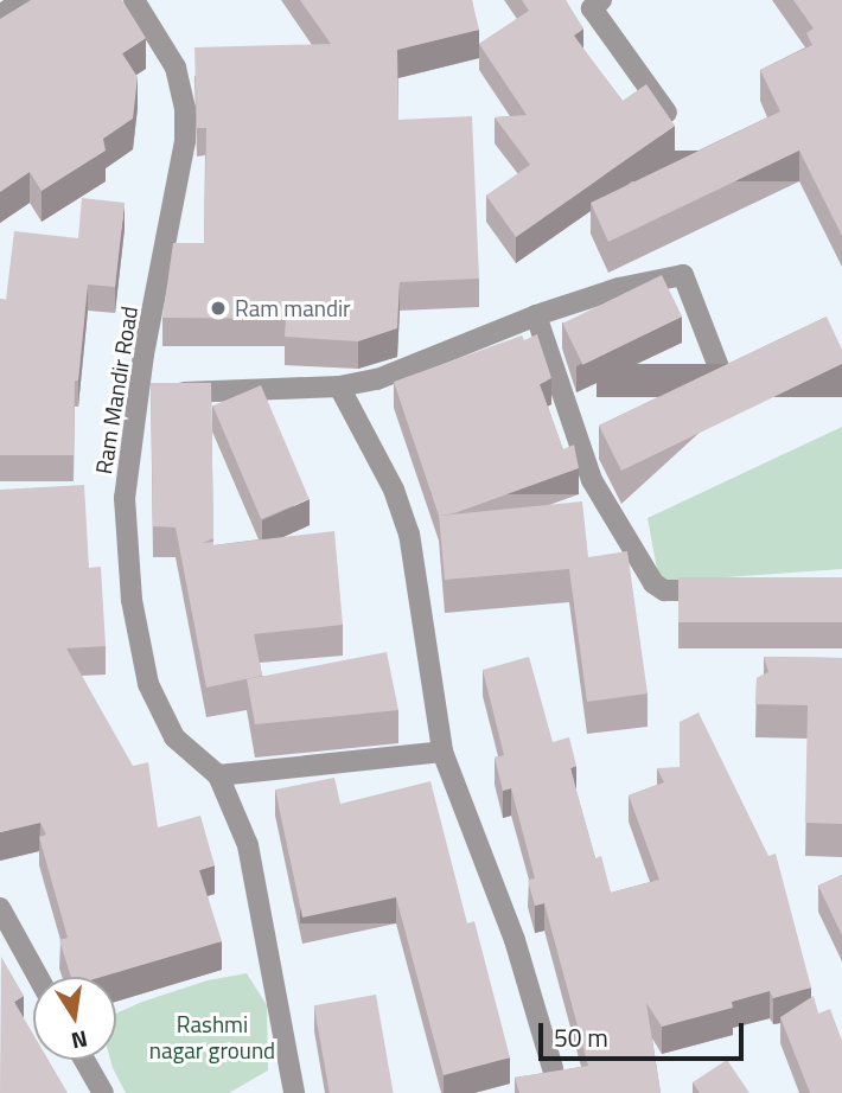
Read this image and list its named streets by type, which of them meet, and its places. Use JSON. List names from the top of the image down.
{
  "streets": {
    "street": ["Ram Mandir Road"]
  },
  "parks": ["Rashmi nagar ground"],
  "places": ["Ram mandir"],
  "scale_bar": "50 m",
  "north": "bottom"
}
